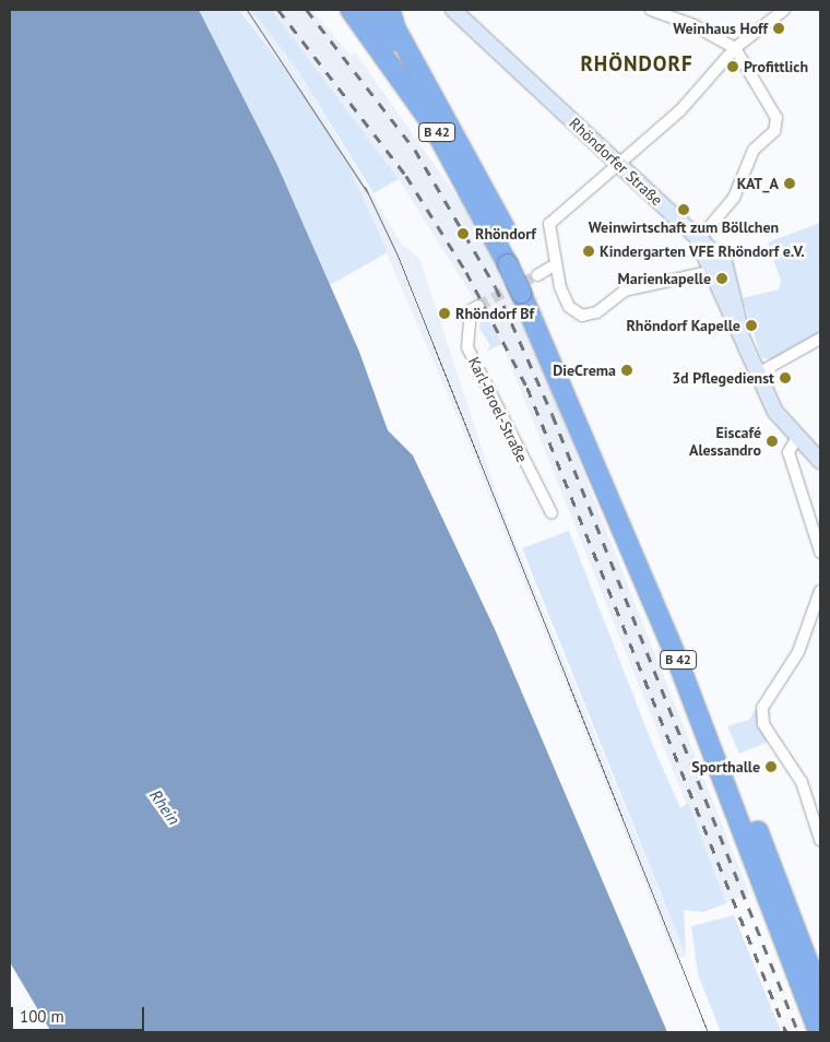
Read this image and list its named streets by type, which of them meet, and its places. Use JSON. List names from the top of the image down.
{
  "streets": {
    "highway": ["B 42"],
    "main road": ["Rhöndorfer Straße"],
    "street": ["Karl-Broel-Straße"]
  },
  "districts": ["RHÖNDORF"],
  "water": ["Rhein"],
  "places": [
    "Weinhaus Hoff",
    "Profittlich",
    "KAT_A",
    "Weinwirtschaft zum Böllchen",
    "Rhöndorf",
    "Kindergarten VFE Rhöndorf e.V.",
    "Marienkapelle",
    "Rhöndorf Bf",
    "Rhöndorf Kapelle",
    "DieCrema",
    "3d Pflegedienst",
    "Eiscafé Alessandro",
    "Sporthalle"
  ],
  "scale_bar": "100 m"
}
